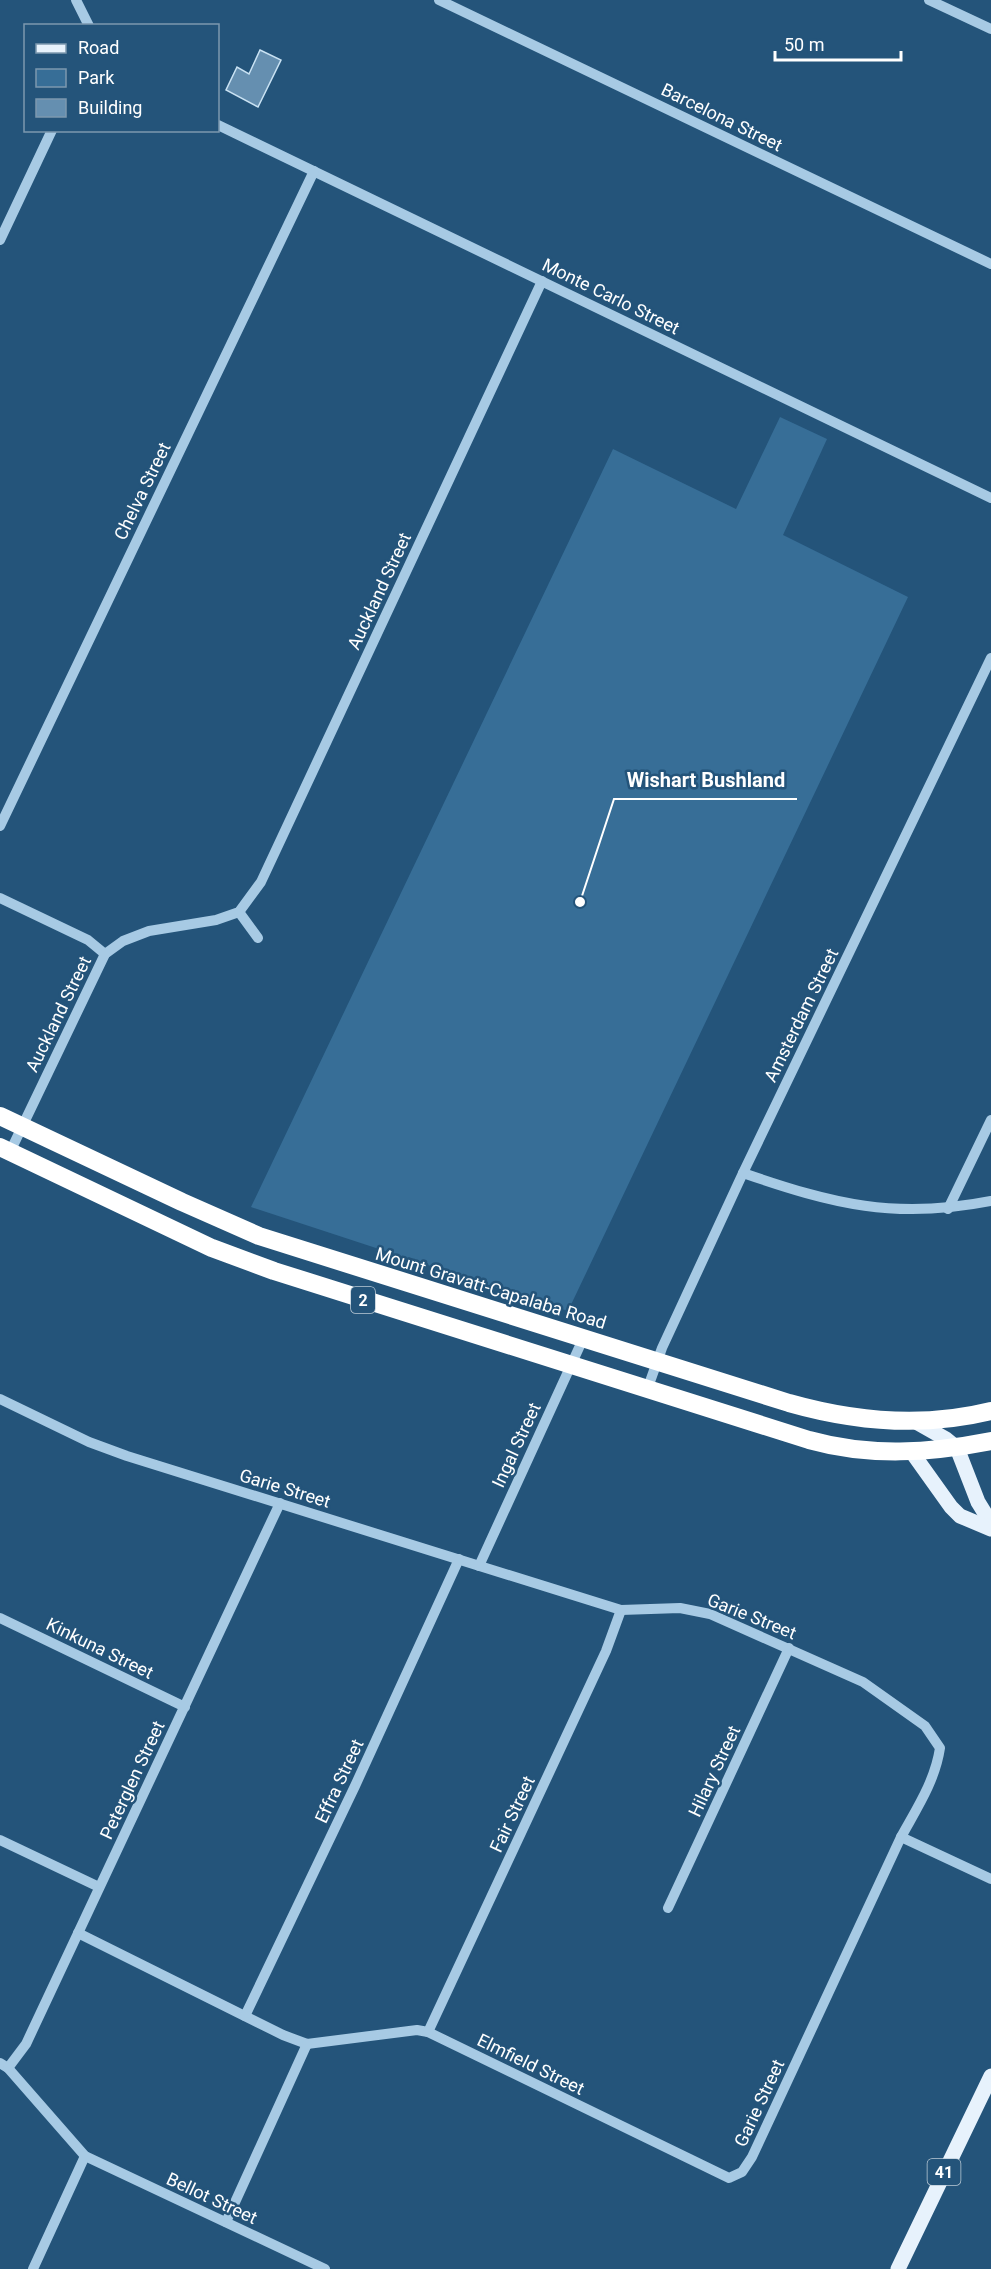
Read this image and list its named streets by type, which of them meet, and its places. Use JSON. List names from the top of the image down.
{
  "streets": {
    "highway": ["Mount Gravatt-Capalaba Road", "2"],
    "main road": ["41"],
    "street": [
      "Barcelona Street",
      "Monte Carlo Street",
      "Chelva Street",
      "Auckland Street",
      "Amsterdam Street",
      "Ingal Street",
      "Garie Street",
      "Kinkuna Street",
      "Hilary Street",
      "Peterglen Street",
      "Effra Street",
      "Fair Street",
      "Elmfield Street",
      "Bellot Street"
    ]
  },
  "crossings": [
    ["Monte Carlo Street", "Chelva Street"],
    ["Monte Carlo Street", "Auckland Street"],
    ["Auckland Street", "Mount Gravatt-Capalaba Road"],
    ["Auckland Street", "2"],
    ["Amsterdam Street", "Mount Gravatt-Capalaba Road"],
    ["Amsterdam Street", "2"],
    ["Mount Gravatt-Capalaba Road", "Ingal Street"],
    ["2", "Ingal Street"],
    ["Ingal Street", "Garie Street"],
    ["Garie Street", "Hilary Street"],
    ["Garie Street", "Peterglen Street"],
    ["Garie Street", "Effra Street"],
    ["Garie Street", "Fair Street"],
    ["Garie Street", "Elmfield Street"],
    ["Kinkuna Street", "Peterglen Street"],
    ["Fair Street", "Elmfield Street"]
  ],
  "places": ["Wishart Bushland"],
  "legend": ["Road", "Park", "Building"],
  "scale_bar": "50 m"
}
